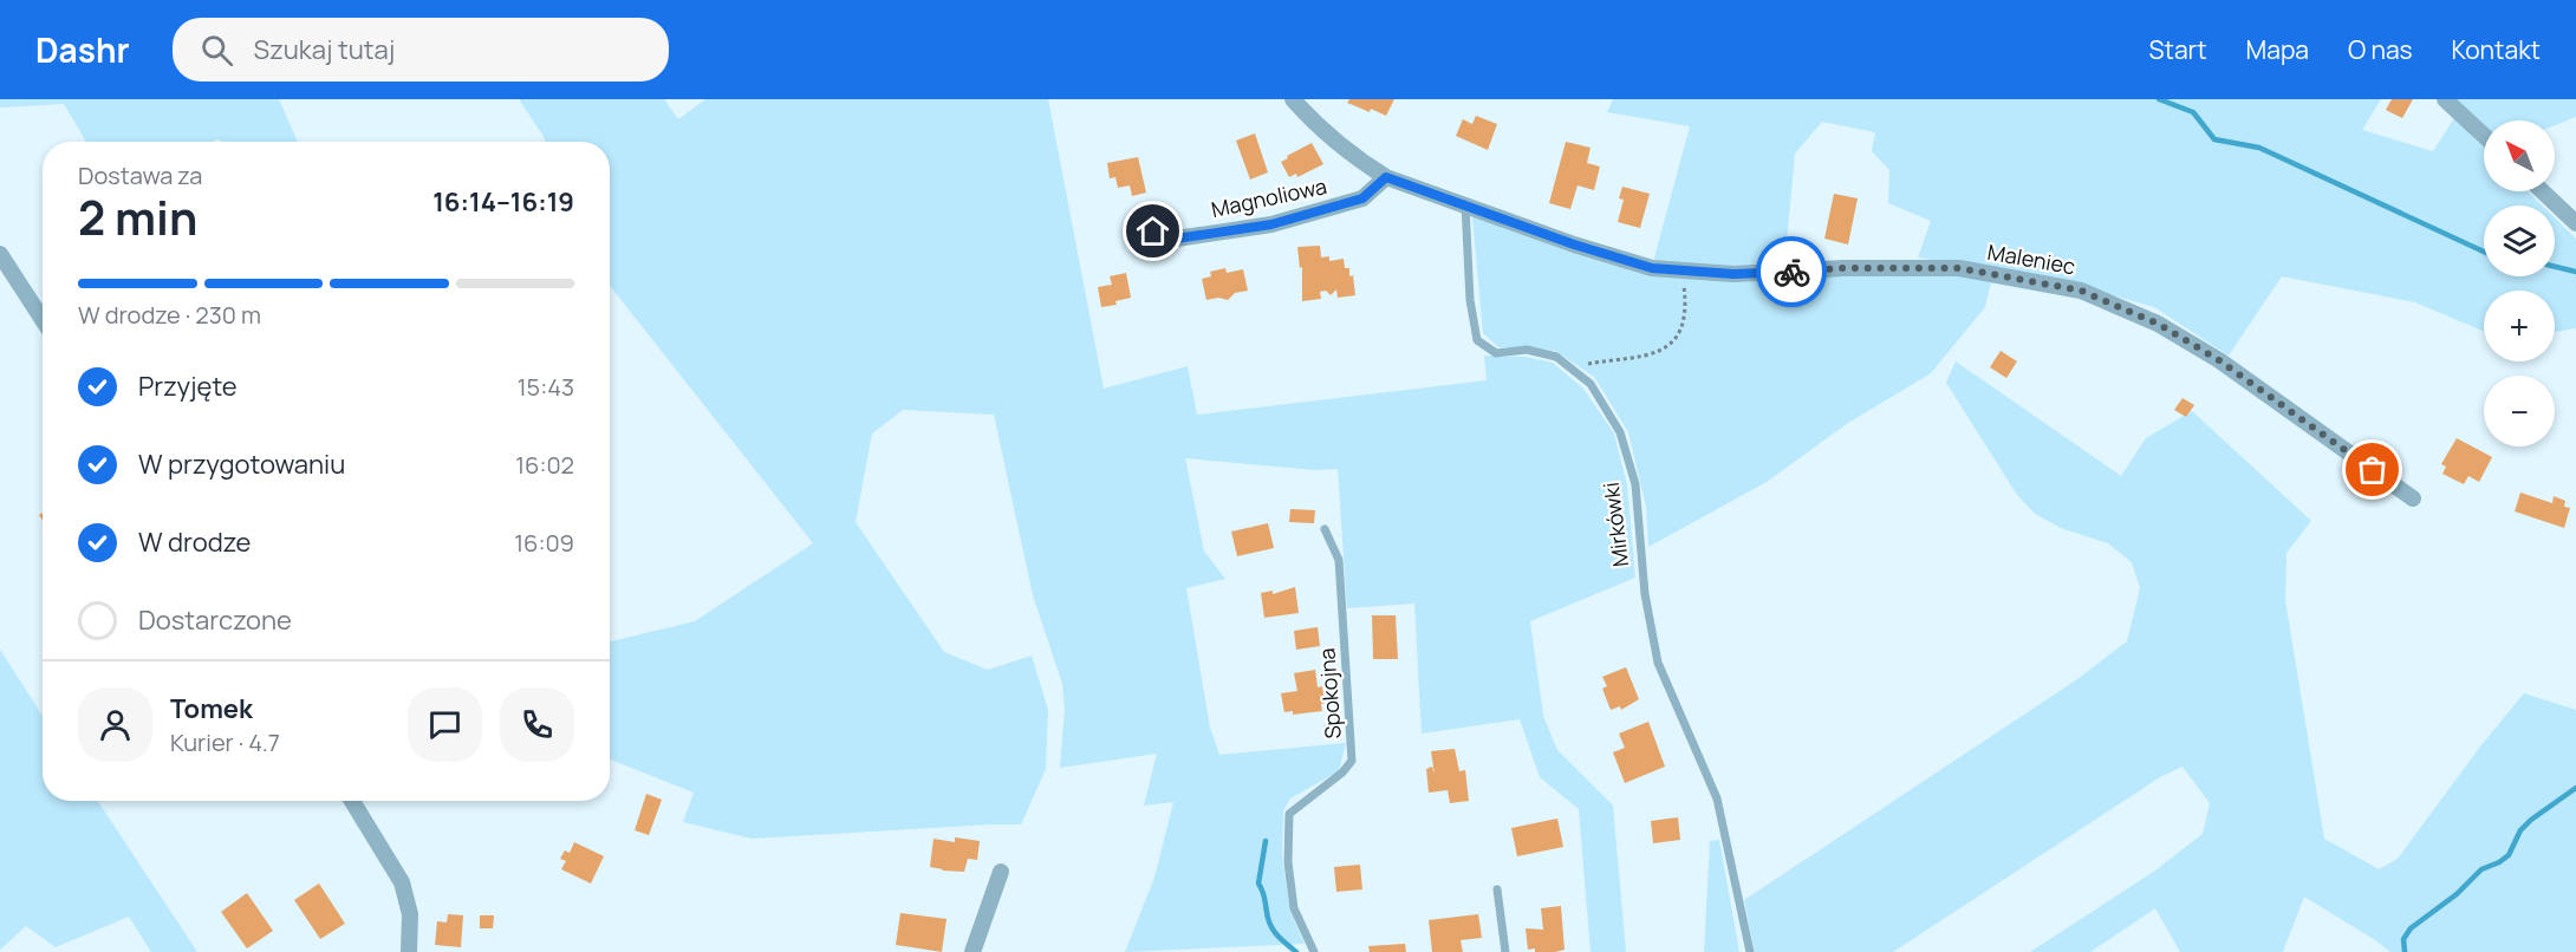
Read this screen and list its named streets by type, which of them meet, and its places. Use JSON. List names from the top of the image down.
{
  "streets": {
    "street": ["Magnoliowa", "Maleniec"],
    "lane": ["Mirkówki", "Spokojna"]
  },
  "crossings": [
    ["Maleniec", "Mirkówki"]
  ],
  "north": "top left",
  "page": {
    "header": "Dashr",
    "search": "Szukaj tutaj",
    "nav": [
      "Start",
      "Mapa",
      "O nas",
      "Kontakt"
    ],
    "map_buttons": ["+", "−"],
    "heading": ["2 min", "Dostawa za", "16:14–16:19"],
    "panel": ["Tomek", "Kurier · 4.7"],
    "bar": "W drodze · 230 m",
    "list": [
      ["Przyjęte", "15:43"],
      ["W przygotowaniu", "16:02"],
      ["W drodze", "16:09"],
      "Dostarczone"
    ]
  }
}
